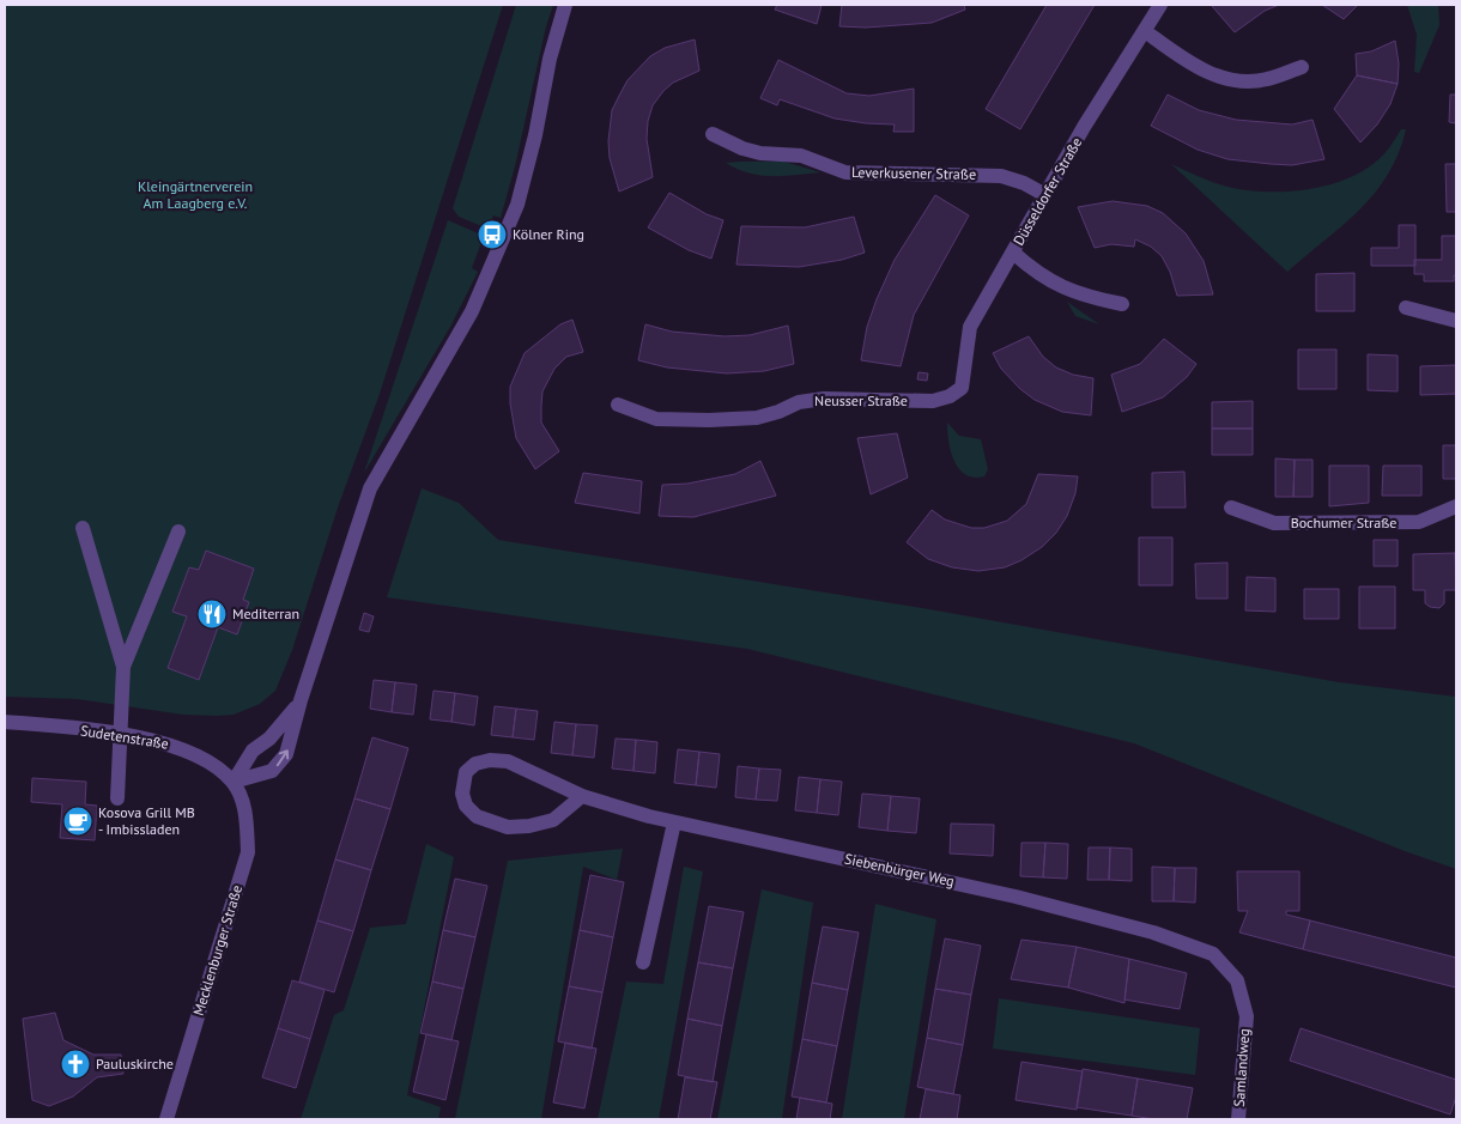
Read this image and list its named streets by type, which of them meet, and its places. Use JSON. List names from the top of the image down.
{
  "streets": {
    "street": [
      "Leverkusener Straße",
      "Düsseldorfer Straße",
      "Neusser Straße",
      "Bochumer Straße",
      "Sudetenstraße",
      "Siebenbürger Weg",
      "Mecklenburger Straße",
      "Samlandweg"
    ]
  },
  "crossings": [
    ["Leverkusener Straße", "Düsseldorfer Straße"],
    ["Düsseldorfer Straße", "Neusser Straße"],
    ["Sudetenstraße", "Mecklenburger Straße"],
    ["Siebenbürger Weg", "Samlandweg"]
  ],
  "parks": ["Kleingärtnerverein Am Laagberg e.V."],
  "places": {
    "bus stop": ["Kölner Ring"],
    "restaurant": ["Mediterran"],
    "cafe": ["Kosova Grill MB - Imbissladen"],
    "church": ["Pauluskirche"]
  }
}
